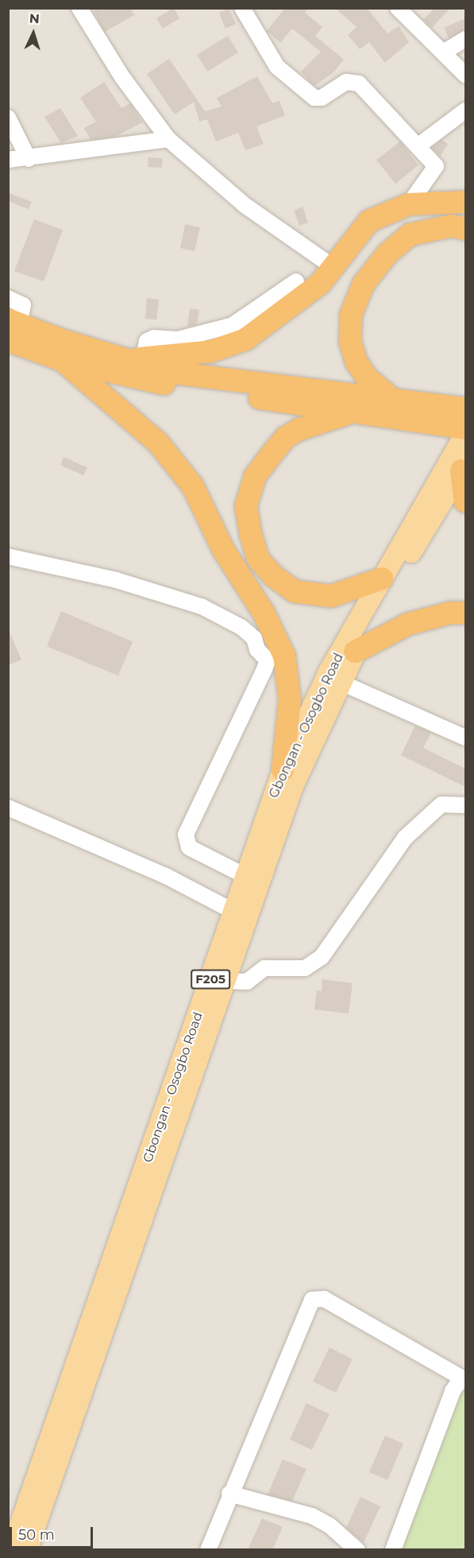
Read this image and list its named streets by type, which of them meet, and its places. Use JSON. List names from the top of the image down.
{
  "streets": {
    "main road": ["Gbongan - Osogbo Road", "F205"]
  },
  "scale_bar": "50 m",
  "north": "top"
}
